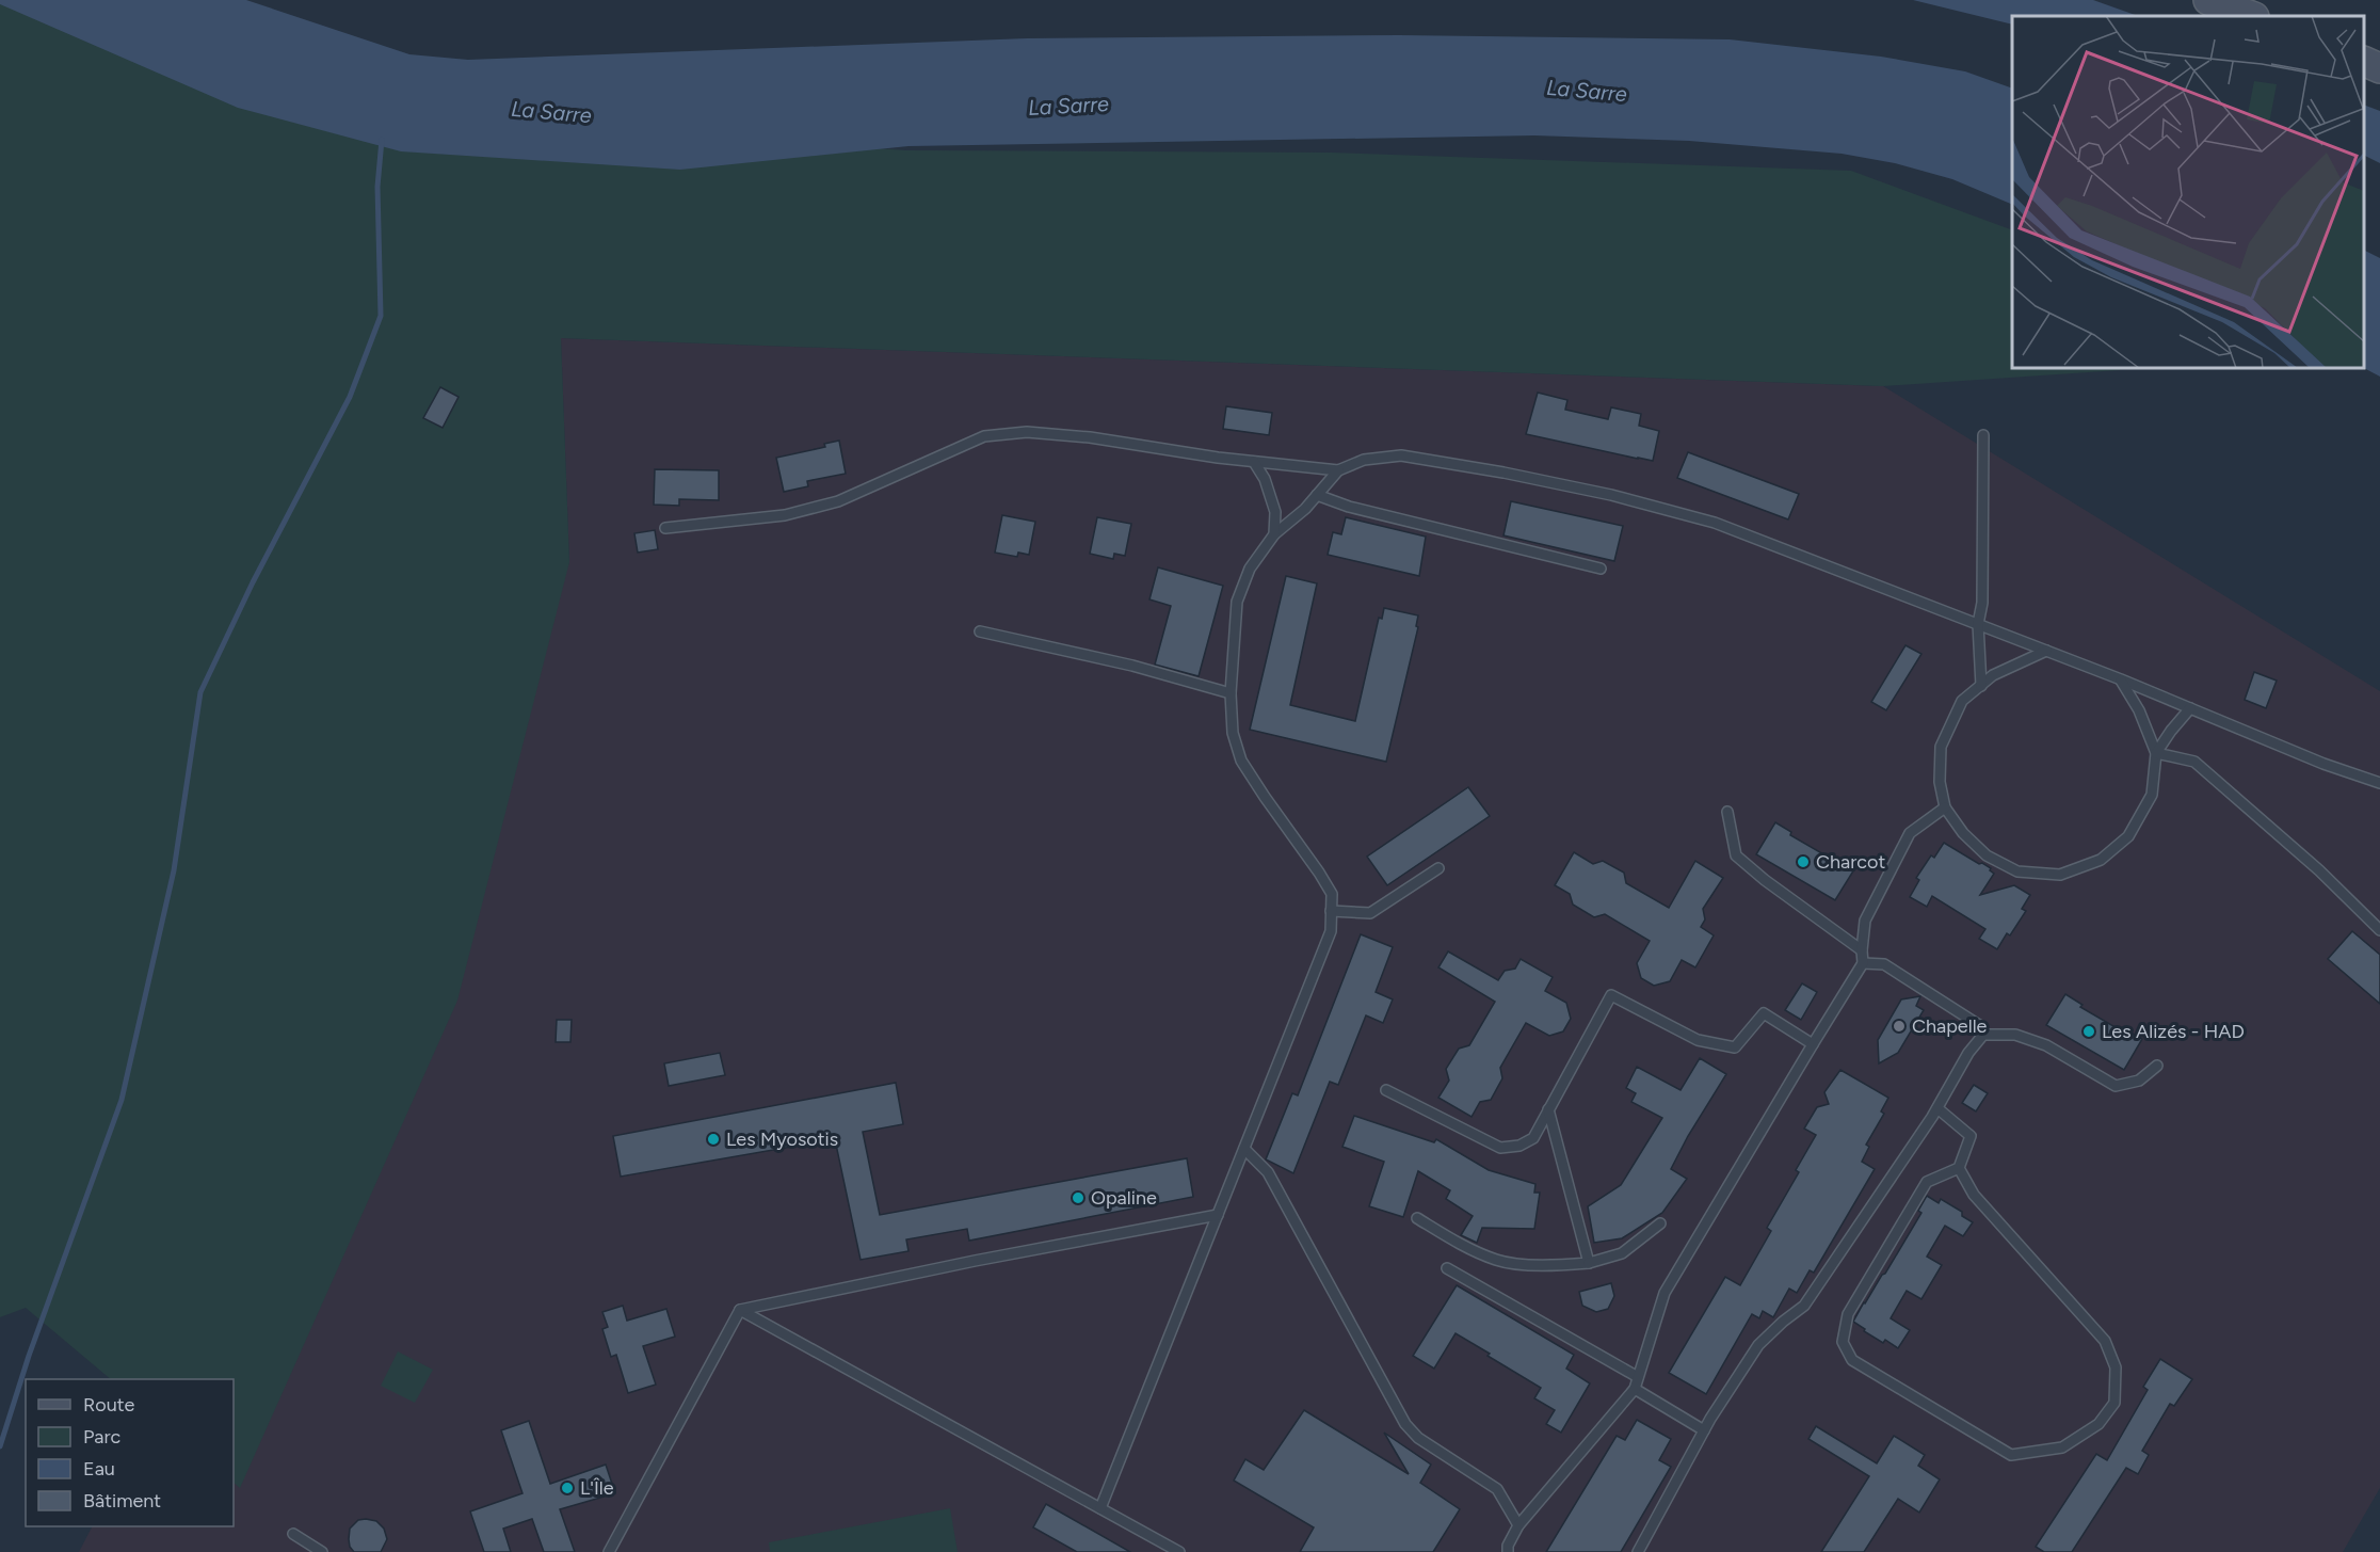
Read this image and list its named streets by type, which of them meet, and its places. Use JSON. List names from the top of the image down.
{
  "water": ["La Sarre"],
  "places": [
    "Charcot",
    "Chapelle",
    "Les Alizés - HAD",
    "Les Myosotis",
    "Opaline",
    "L'Île"
  ],
  "legend": [
    "Route",
    "Parc",
    "Eau",
    "Bâtiment"
  ]
}
